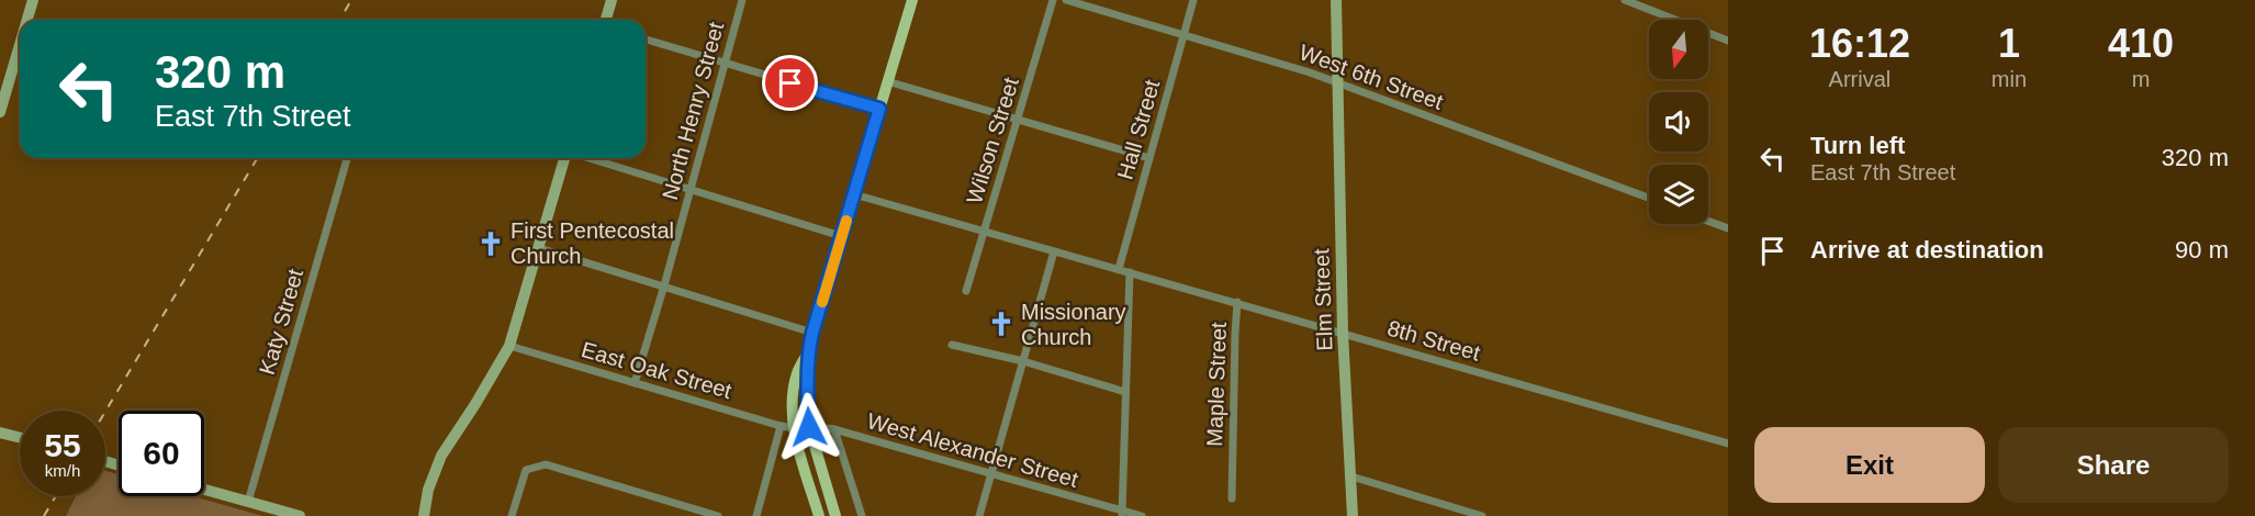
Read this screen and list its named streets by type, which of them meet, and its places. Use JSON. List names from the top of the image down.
{
  "streets": {
    "street": [
      "West 6th Street",
      "North Henry Street",
      "Hall Street",
      "Wilson Street",
      "Elm Street",
      "Katy Street",
      "8th Street",
      "East Oak Street",
      "Maple Street",
      "West Alexander Street"
    ]
  },
  "crossings": [
    ["West 6th Street", "Hall Street"],
    ["West 6th Street", "Elm Street"],
    ["North Henry Street", "East Oak Street"],
    ["Hall Street", "8th Street"],
    ["Elm Street", "8th Street"],
    ["8th Street", "Maple Street"],
    ["East Oak Street", "West Alexander Street"]
  ],
  "places": {
    "church": ["First Pentecostal Church", "Missionary Church"]
  },
  "north": "bottom",
  "page": {
    "eta": [
      "16:12",
      "Arrival",
      "1",
      "min",
      "410",
      "m"
    ],
    "turn": ["320 m", "East 7th Street"],
    "list": [
      {
        "name": "Turn left",
        "note": "East 7th Street",
        "value": "320 m"
      },
      {
        "name": "Arrive at destination",
        "value": "90 m"
      }
    ],
    "speed": "55 km/h",
    "limit": "60",
    "buttons": ["Exit", "Share"]
  }
}
